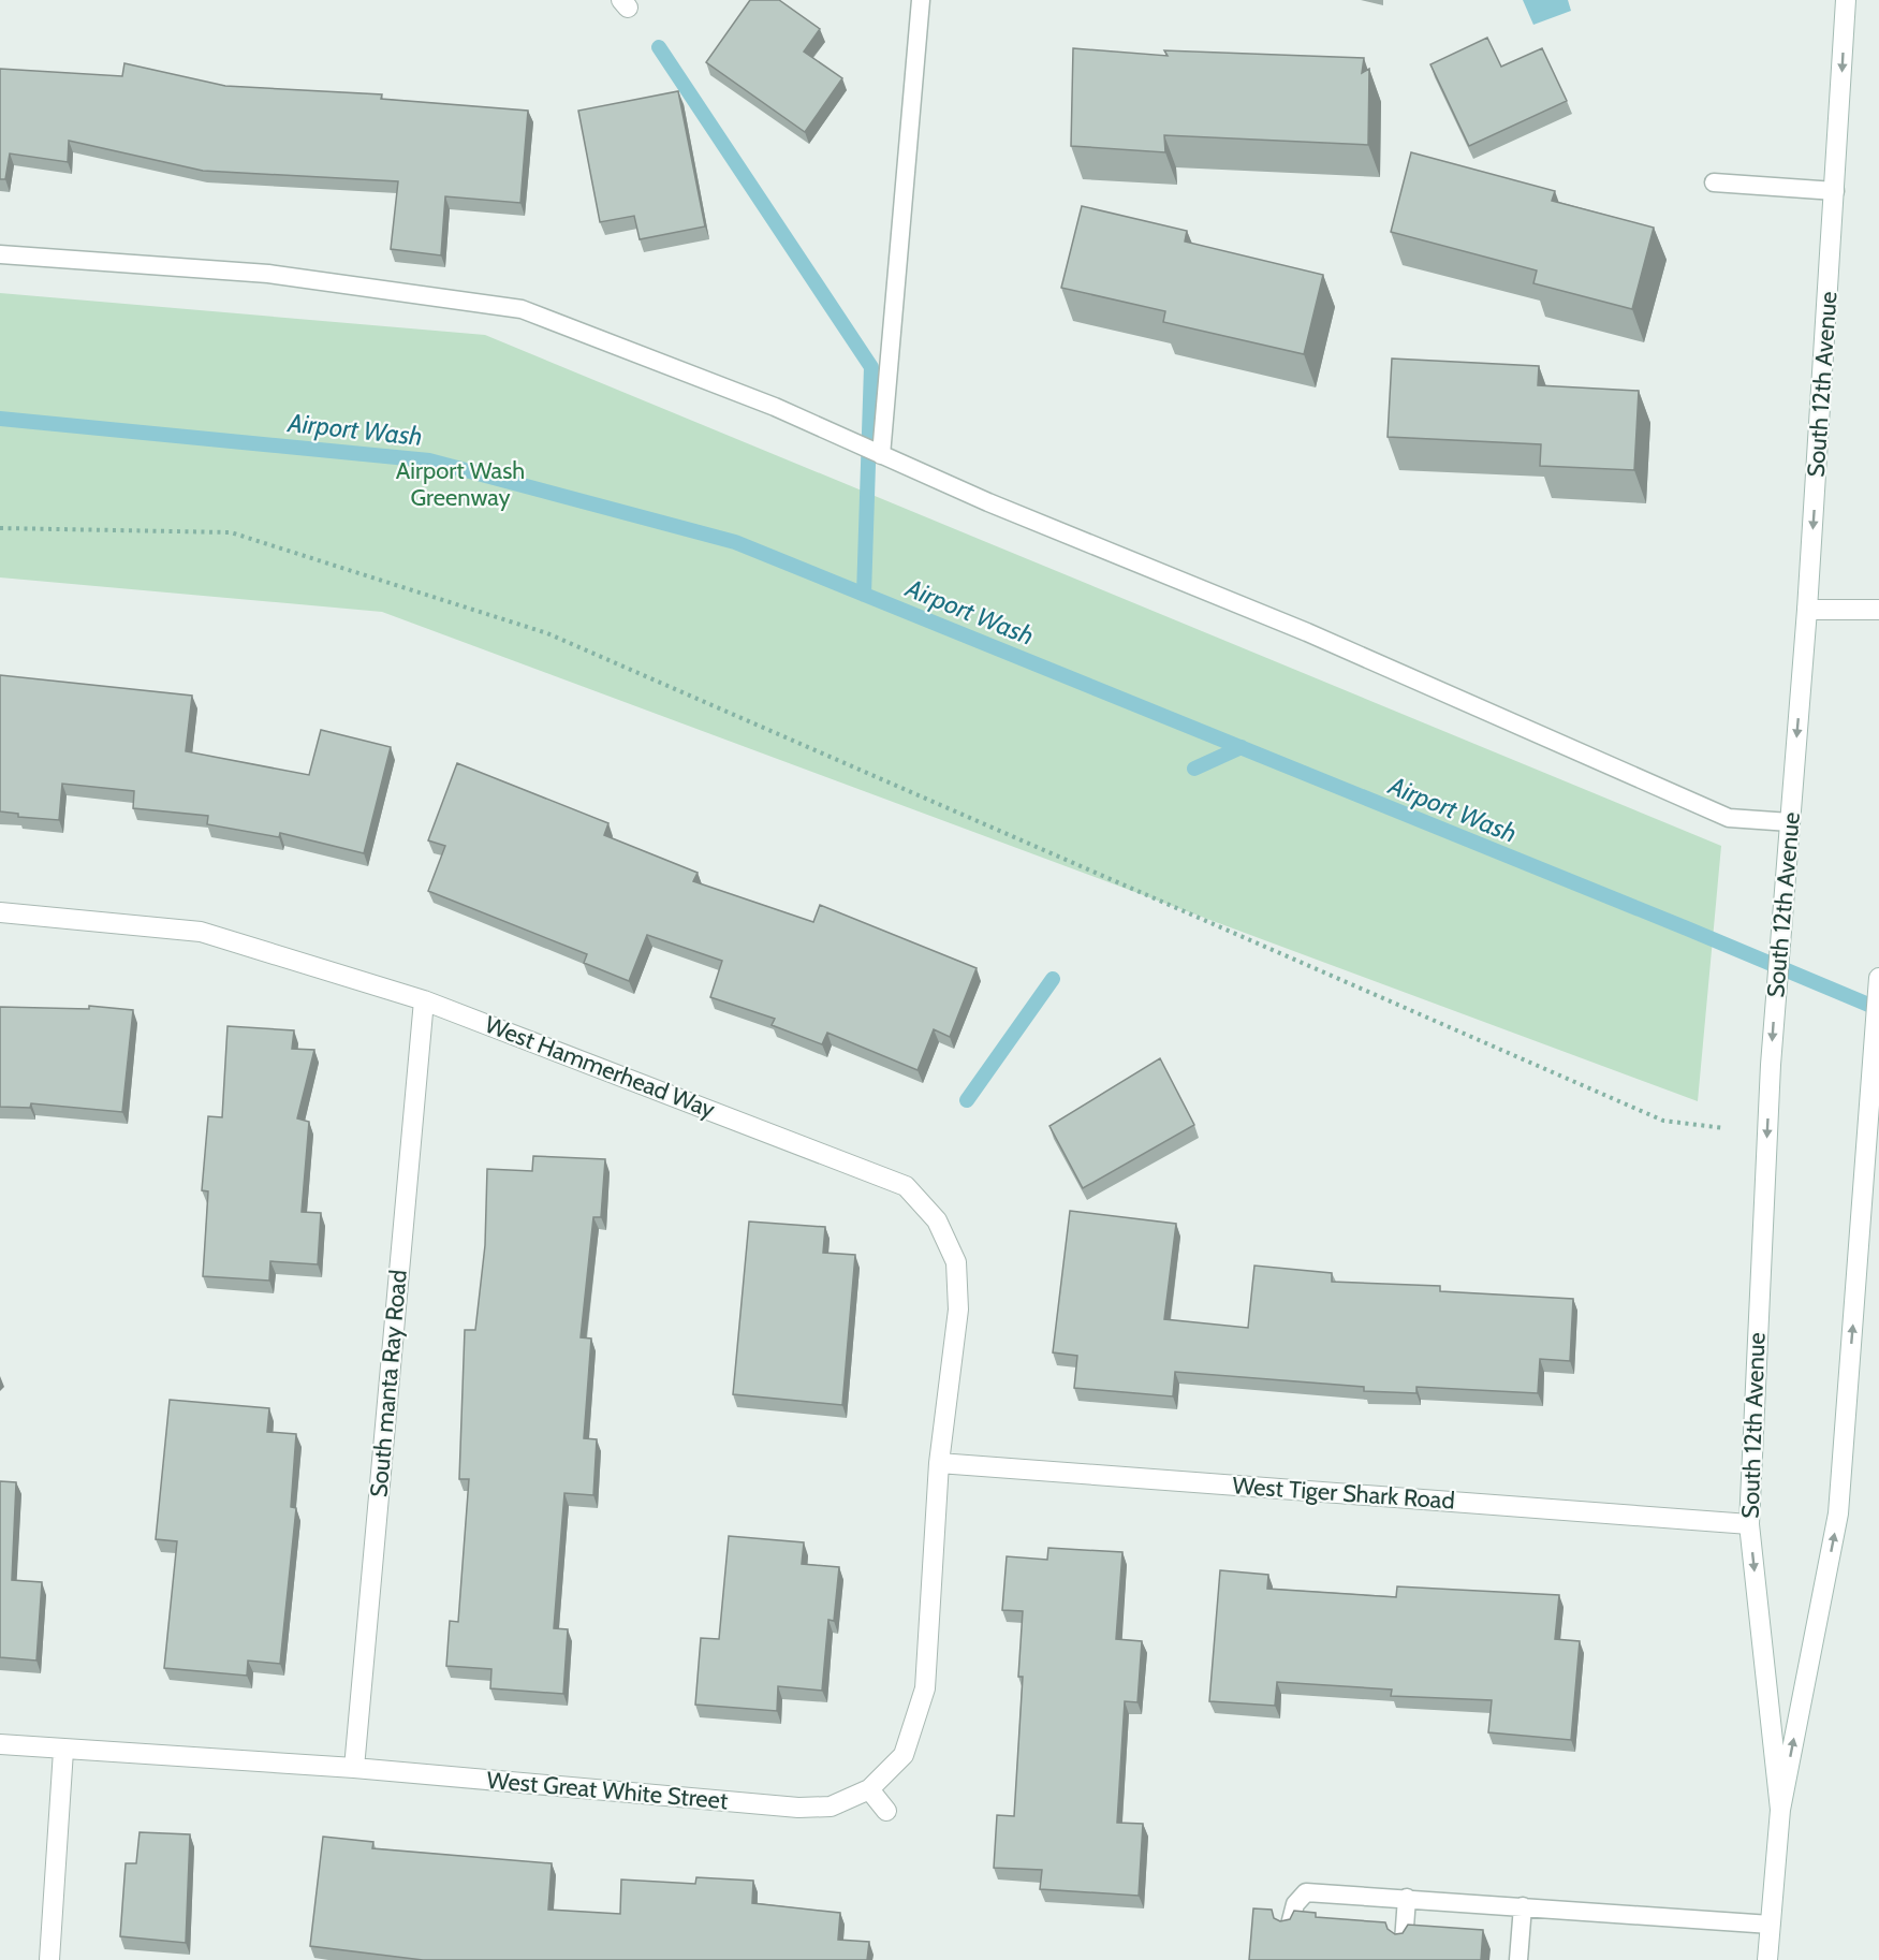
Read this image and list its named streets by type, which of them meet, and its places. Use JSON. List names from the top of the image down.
{
  "streets": {
    "street": [
      "South 12th Avenue",
      "West Hammerhead Way",
      "South manta Ray Road",
      "West Tiger Shark Road",
      "West Great White Street"
    ]
  },
  "crossings": [
    ["South 12th Avenue", "West Tiger Shark Road"],
    ["West Hammerhead Way", "South manta Ray Road"],
    ["West Hammerhead Way", "West Tiger Shark Road"],
    ["West Hammerhead Way", "West Great White Street"],
    ["South manta Ray Road", "West Great White Street"],
    ["West Tiger Shark Road", "West Great White Street"]
  ],
  "water": ["Airport Wash"],
  "parks": ["Airport Wash Greenway"]
}
